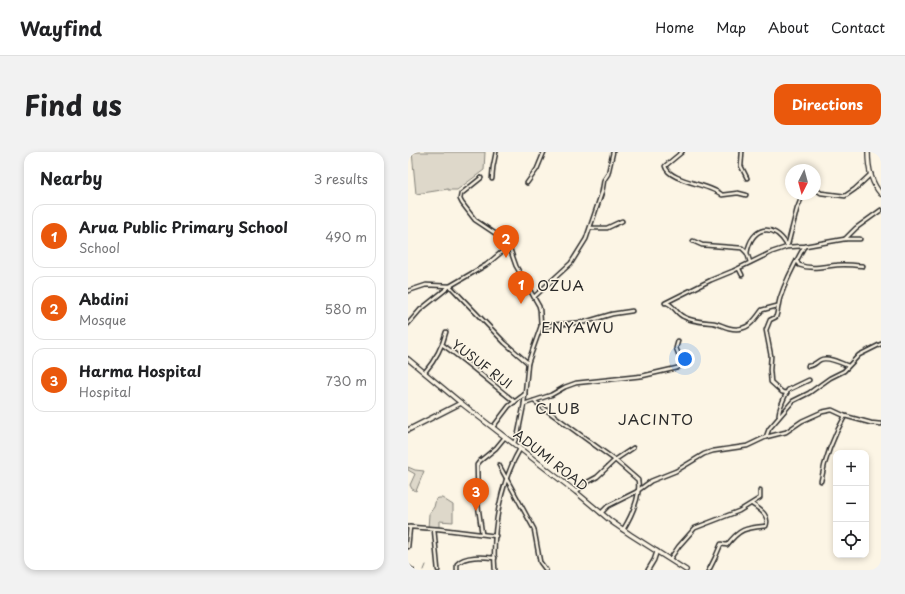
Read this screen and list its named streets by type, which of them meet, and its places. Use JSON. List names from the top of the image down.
{
  "streets": {
    "main road": ["ADUMI ROAD"],
    "street": ["YUSUF RIJI"]
  },
  "crossings": [
    ["YUSUF RIJI", "ADUMI ROAD"]
  ],
  "districts": [
    "OZUA",
    "ENYAWU",
    "CLUB",
    "JACINTO"
  ],
  "north": "bottom",
  "page": {
    "header": "Wayfind",
    "nav": [
      "Home",
      "Map",
      "About",
      "Contact"
    ],
    "title": "Find us",
    "buttons": "Directions",
    "heading": ["Nearby", "3 results"],
    "list": [
      {
        "mark": "1",
        "name": "Arua Public Primary School",
        "note": "School",
        "value": "490 m"
      },
      {
        "mark": "2",
        "name": "Abdini",
        "note": "Mosque",
        "value": "580 m"
      },
      {
        "mark": "3",
        "name": "Harma Hospital",
        "note": "Hospital",
        "value": "730 m"
      }
    ],
    "pins": ["2", "1", "3"],
    "map_buttons": ["+", "−"]
  }
}
